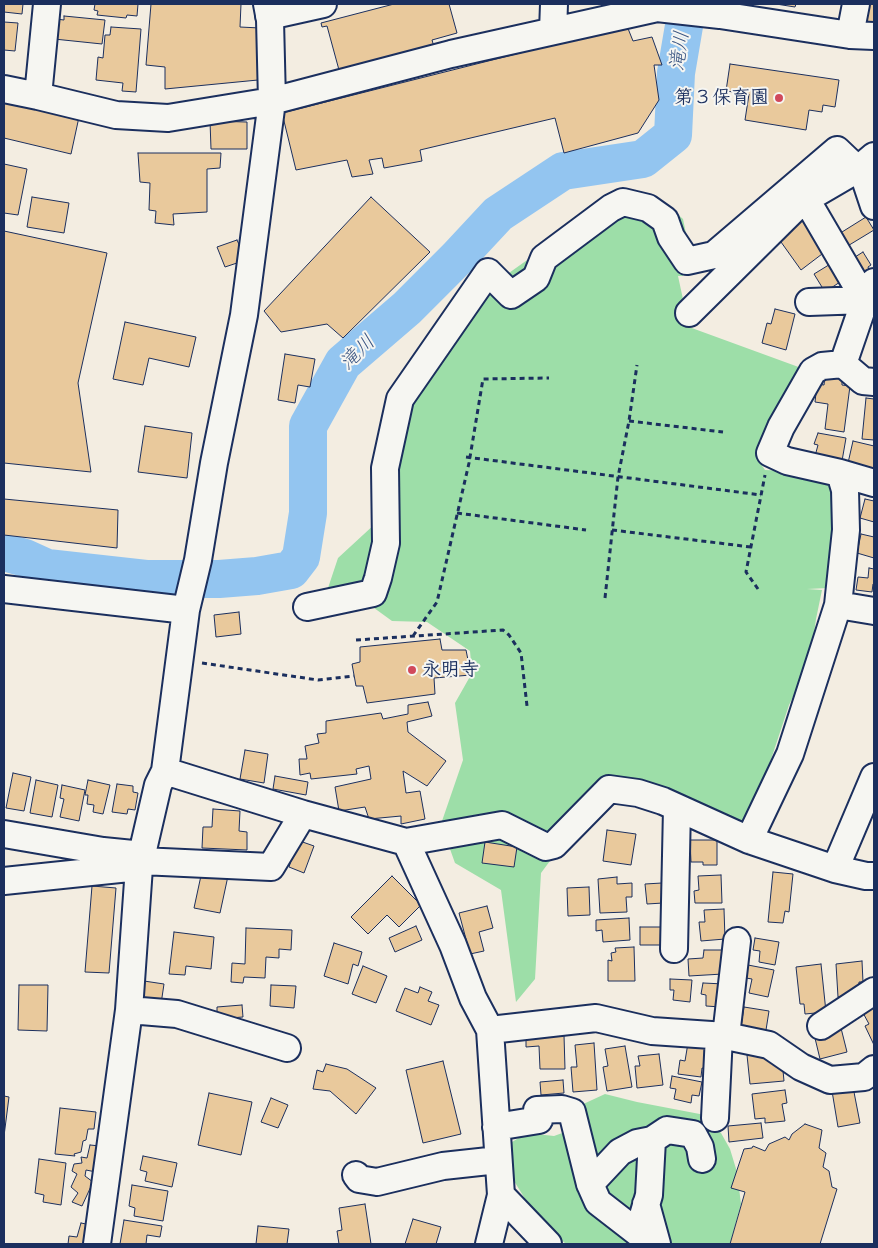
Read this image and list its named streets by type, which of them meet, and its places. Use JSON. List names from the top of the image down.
{
  "water": ["滝川"],
  "places": ["第３保育園", "永明寺"]
}
